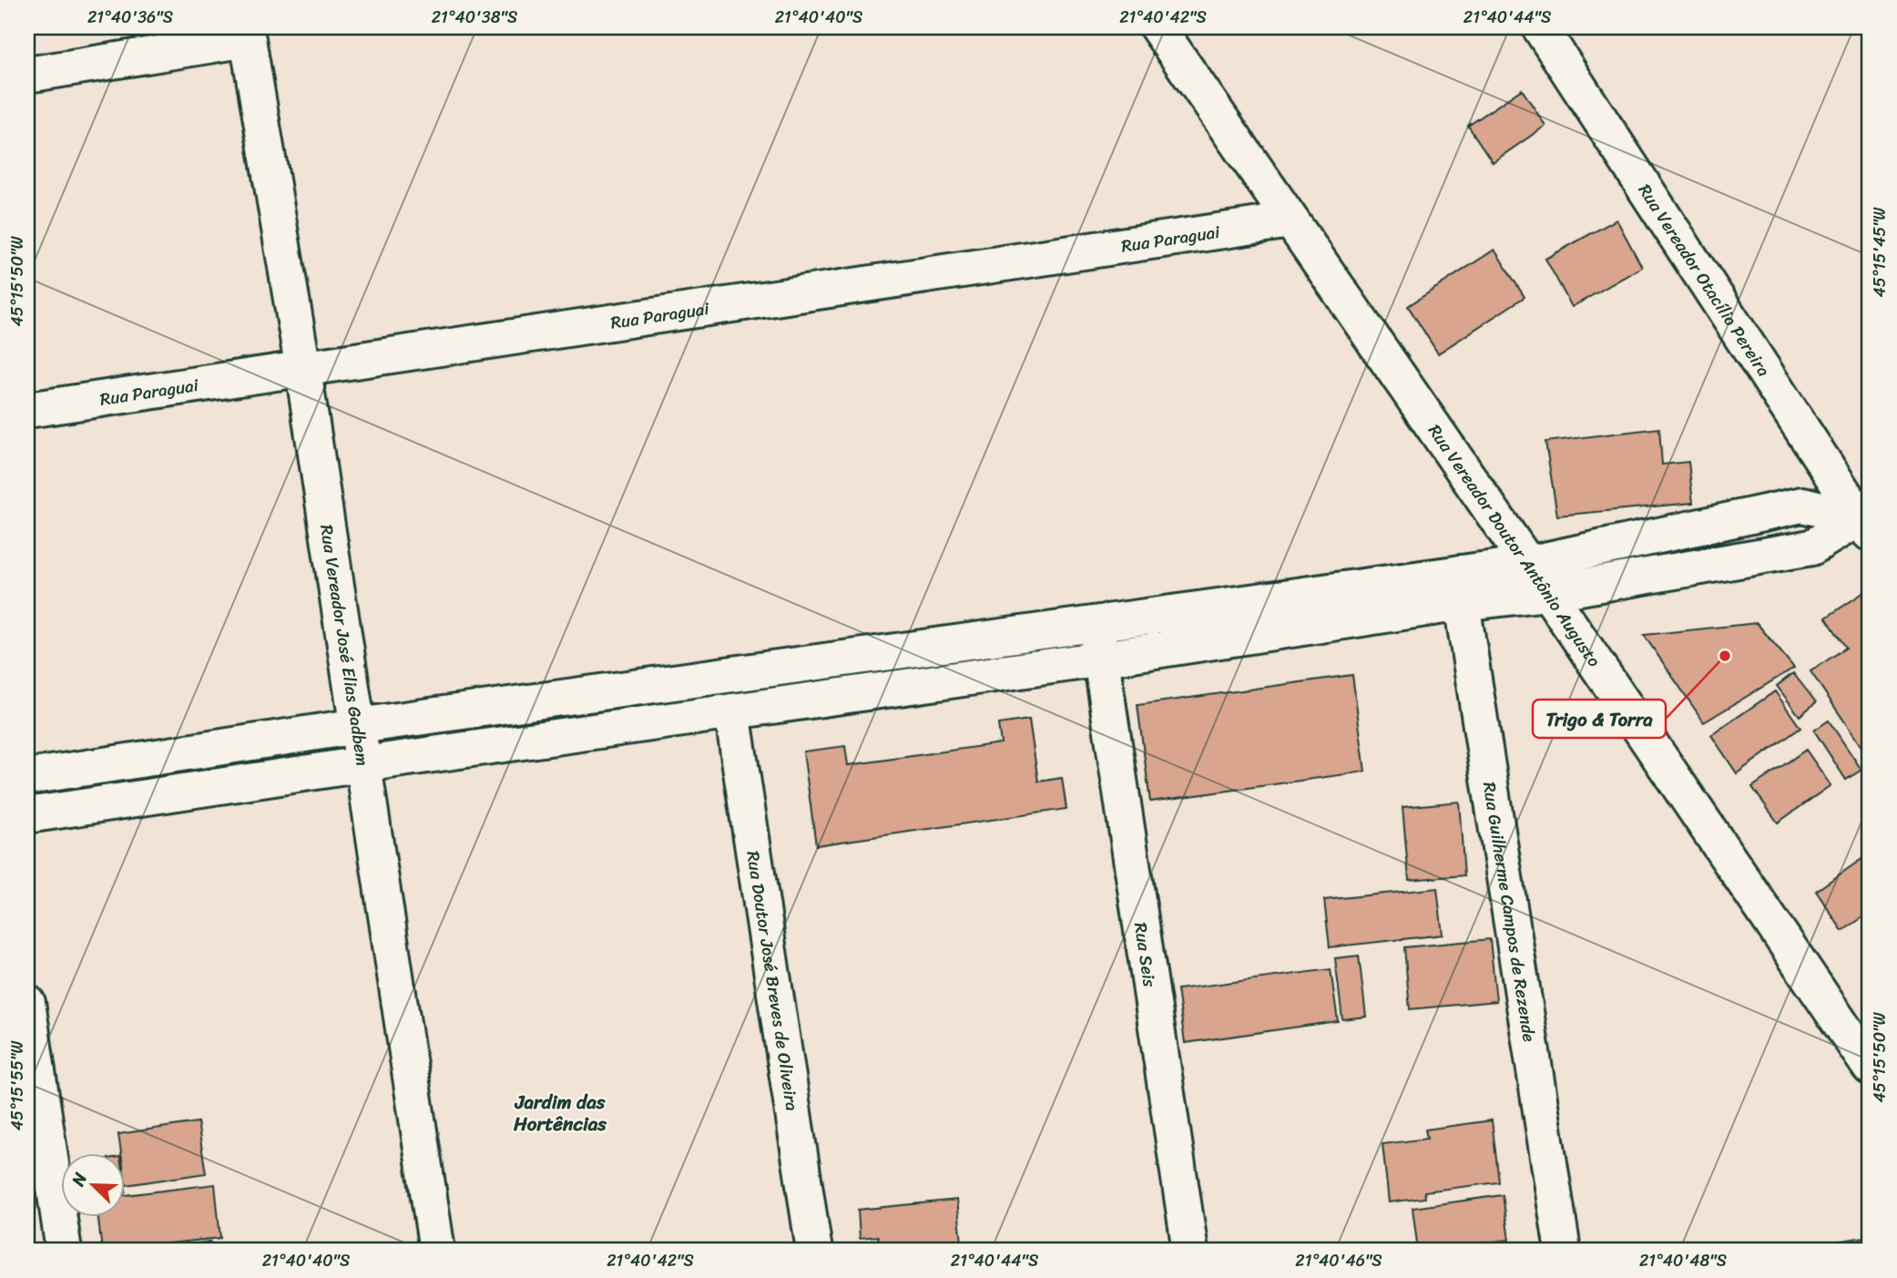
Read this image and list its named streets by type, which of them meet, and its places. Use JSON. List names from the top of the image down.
{
  "streets": {
    "street": [
      "Rua Paraguai",
      "Rua Vereador Otacílio Pereira",
      "Rua Vereador Doutor Antônio Augusto",
      "Rua Vereador José Elias Gadbem",
      "Rua Guilherme Campos de Rezende",
      "Rua Seis",
      "Rua Doutor José Breves de Oliveira"
    ]
  },
  "crossings": [
    ["Rua Paraguai", "Rua Vereador Doutor Antônio Augusto"],
    ["Rua Paraguai", "Rua Vereador José Elias Gadbem"]
  ],
  "districts": ["Jardim das Hortências"],
  "places": ["Trigo & Torra"],
  "north": "top left",
  "coordinates": [
    "21°40'36\"S",
    "21°40'38\"S",
    "21°40'40\"S",
    "21°40'42\"S",
    "21°40'44\"S",
    "45°15'45\"W",
    "45°15'50\"W",
    "45°15'55\"W",
    "21°40'46\"S",
    "21°40'48\"S"
  ]
}
